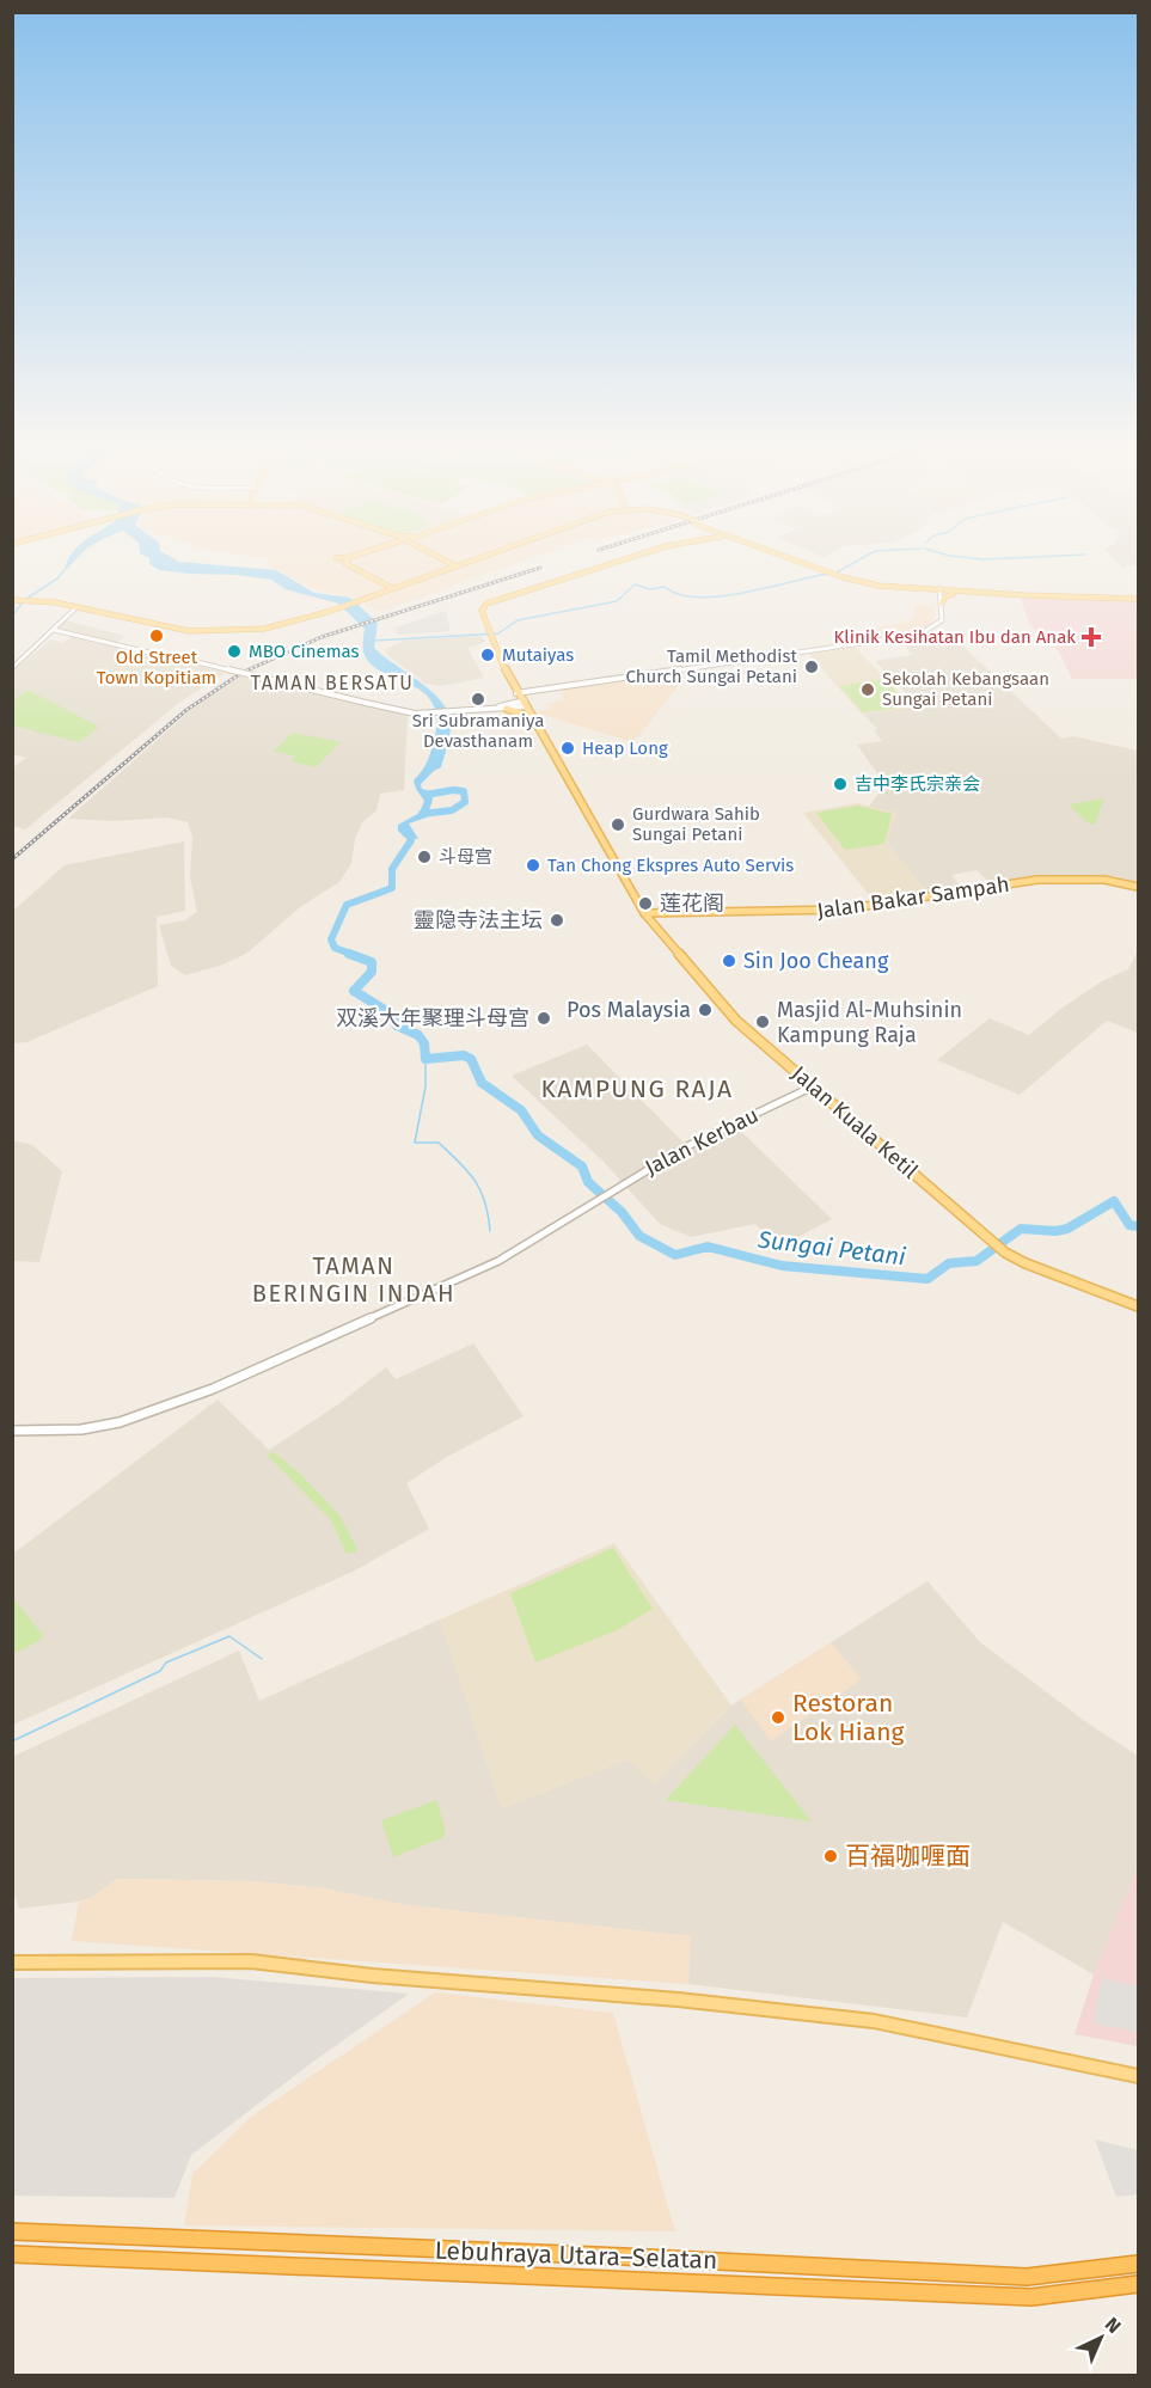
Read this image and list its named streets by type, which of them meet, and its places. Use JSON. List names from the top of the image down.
{
  "streets": {
    "highway": ["Lebuhraya Utara–Selatan"],
    "main road": ["Jalan Bakar Sampah", "Jalan Kuala Ketil"],
    "street": ["Jalan Kerbau"]
  },
  "crossings": [
    ["Jalan Bakar Sampah", "Jalan Kuala Ketil"],
    ["Jalan Kuala Ketil", "Jalan Kerbau"]
  ],
  "districts": ["TAMAN BERSATU", "KAMPUNG RAJA", "TAMAN BERINGIN INDAH"],
  "water": ["Sungai Petani"],
  "places": {
    "other": [
      "Old Street Town Kopitiam",
      "MBO Cinemas",
      "Mutaiyas",
      "Tamil Methodist Church Sungai Petani",
      "Sekolah Kebangsaan Sungai Petani",
      "Sri Subramaniya Devasthanam",
      "Heap Long",
      "吉中李氏宗亲会",
      "Gurdwara Sahib Sungai Petani",
      "斗母宫",
      "Tan Chong Ekspres Auto Servis",
      "莲花阁",
      "靈隐寺法主坛",
      "Sin Joo Cheang",
      "Pos Malaysia",
      "双溪大年聚理斗母宫",
      "Masjid Al-Muhsinin Kampung Raja",
      "Restoran Lok Hiang",
      "百福咖喱面"
    ],
    "health": ["Klinik Kesihatan Ibu dan Anak"]
  },
  "north": "top right"
}
